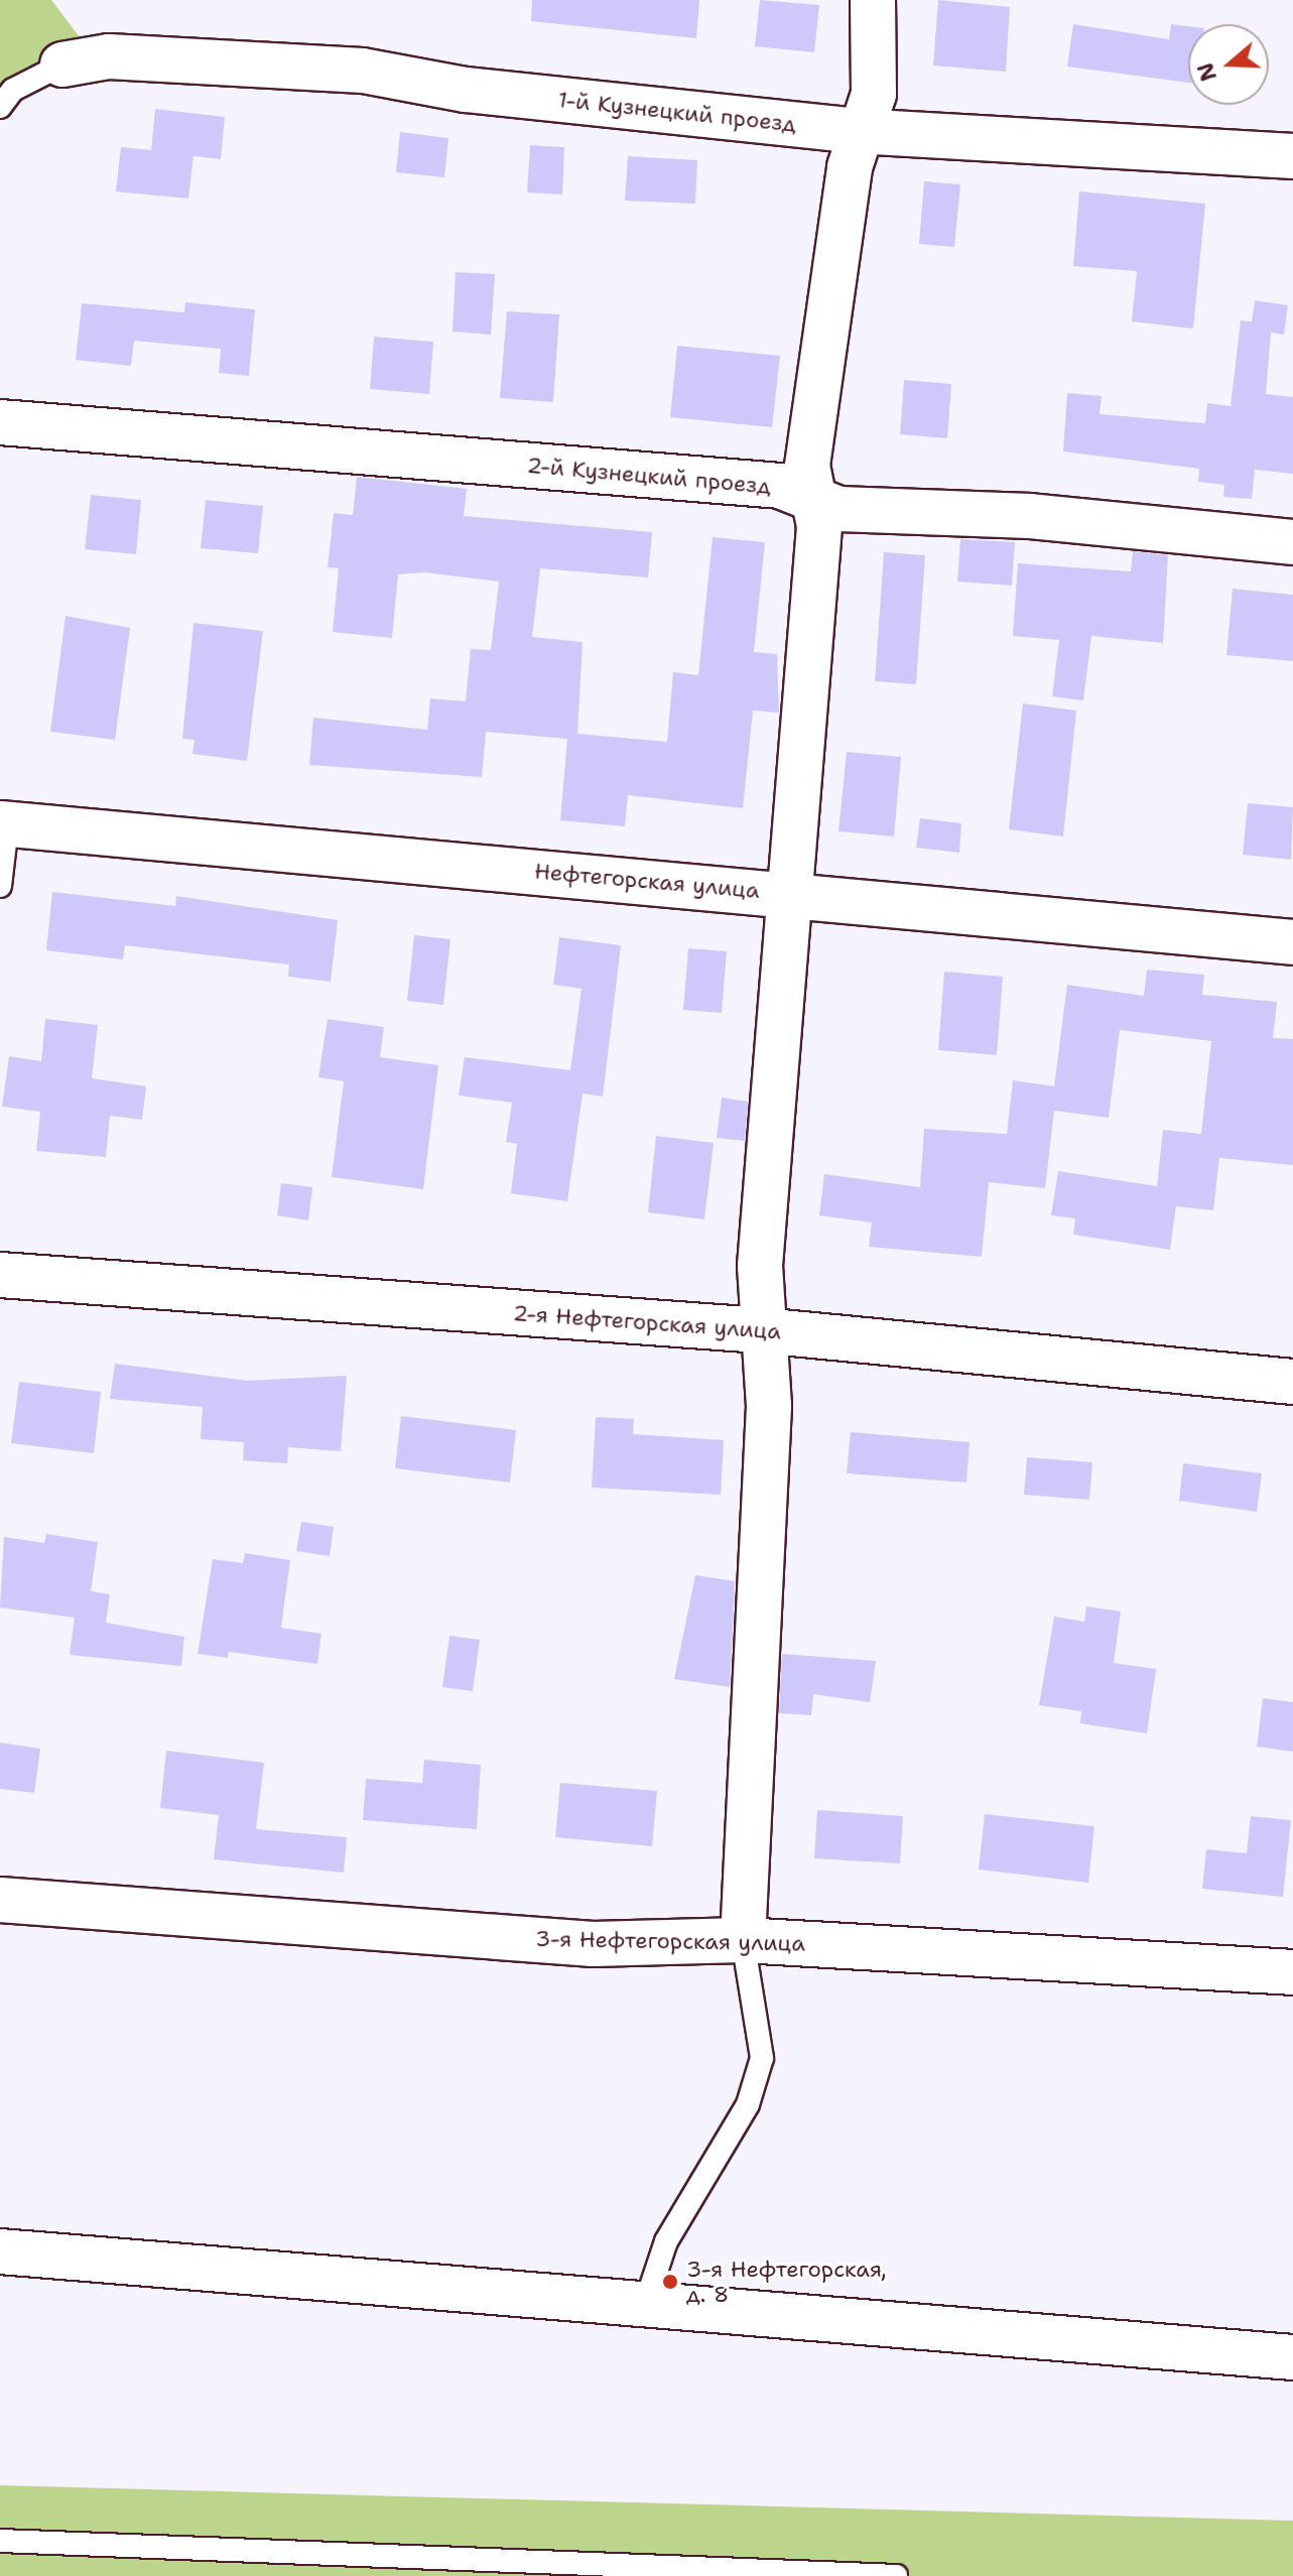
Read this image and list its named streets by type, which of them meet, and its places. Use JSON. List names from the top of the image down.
{
  "streets": {
    "street": [
      "1-й Кузнецкий проезд",
      "2-й Кузнецкий проезд",
      "Нефтегорская улица",
      "2-я Нефтегорская улица",
      "3-я Нефтегорская улица"
    ]
  },
  "places": ["3-я Нефтегорская, д. 8"],
  "north": "left"
}
